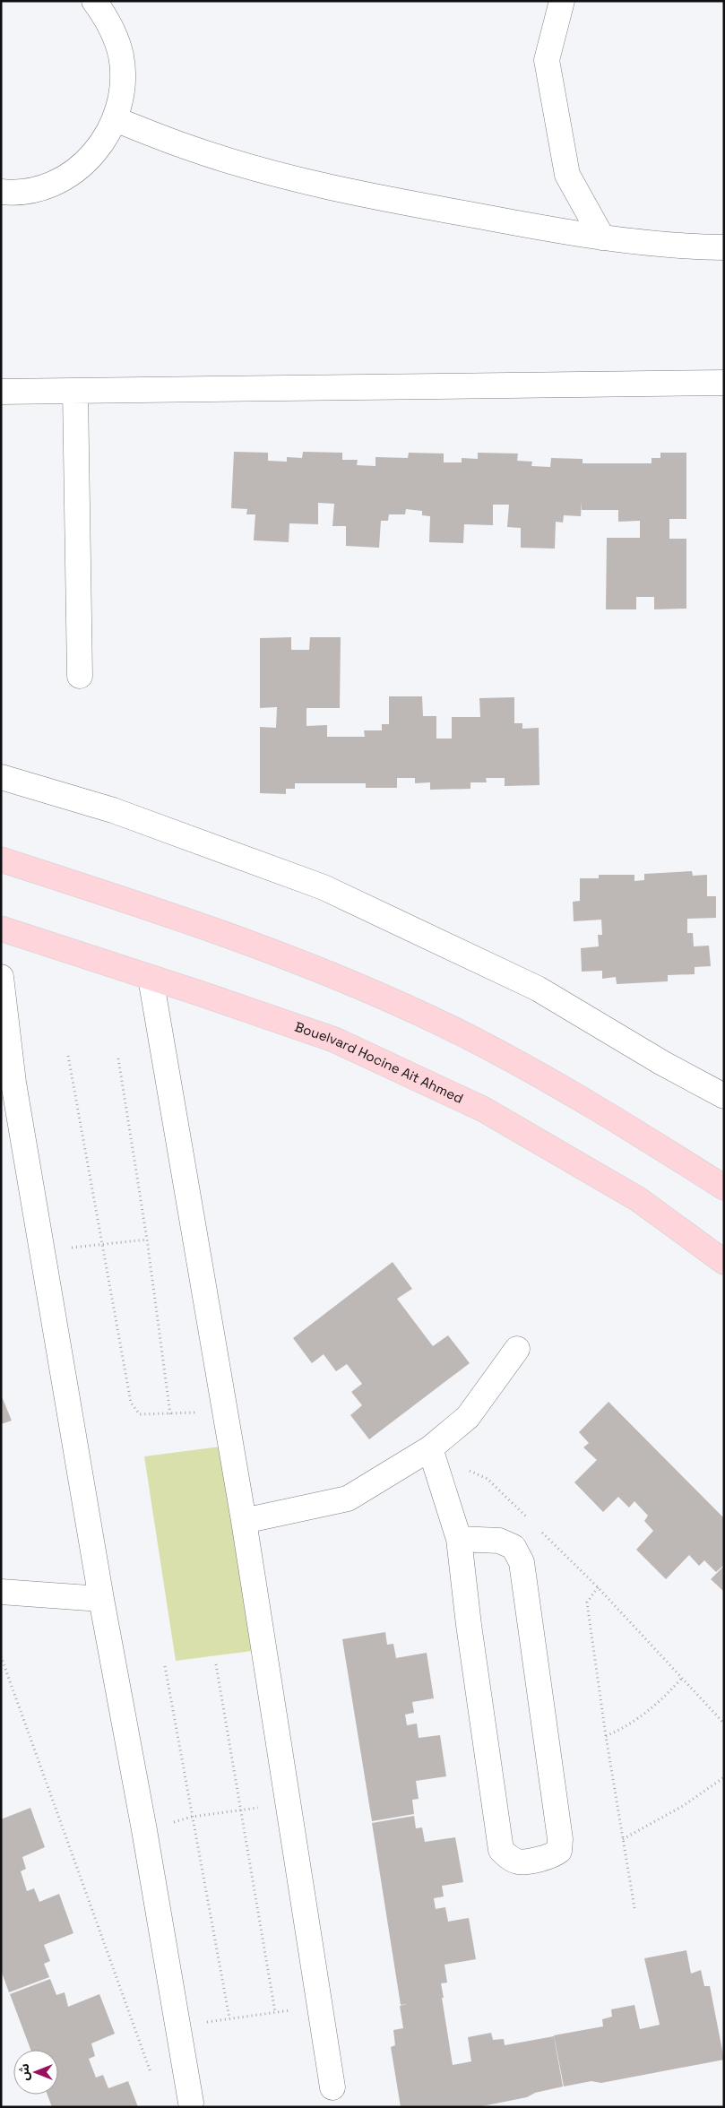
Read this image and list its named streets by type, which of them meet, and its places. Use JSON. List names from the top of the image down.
{
  "streets": {
    "main road": ["Bouelvard Hocine Ait Ahmed"]
  },
  "north": "left"
}
